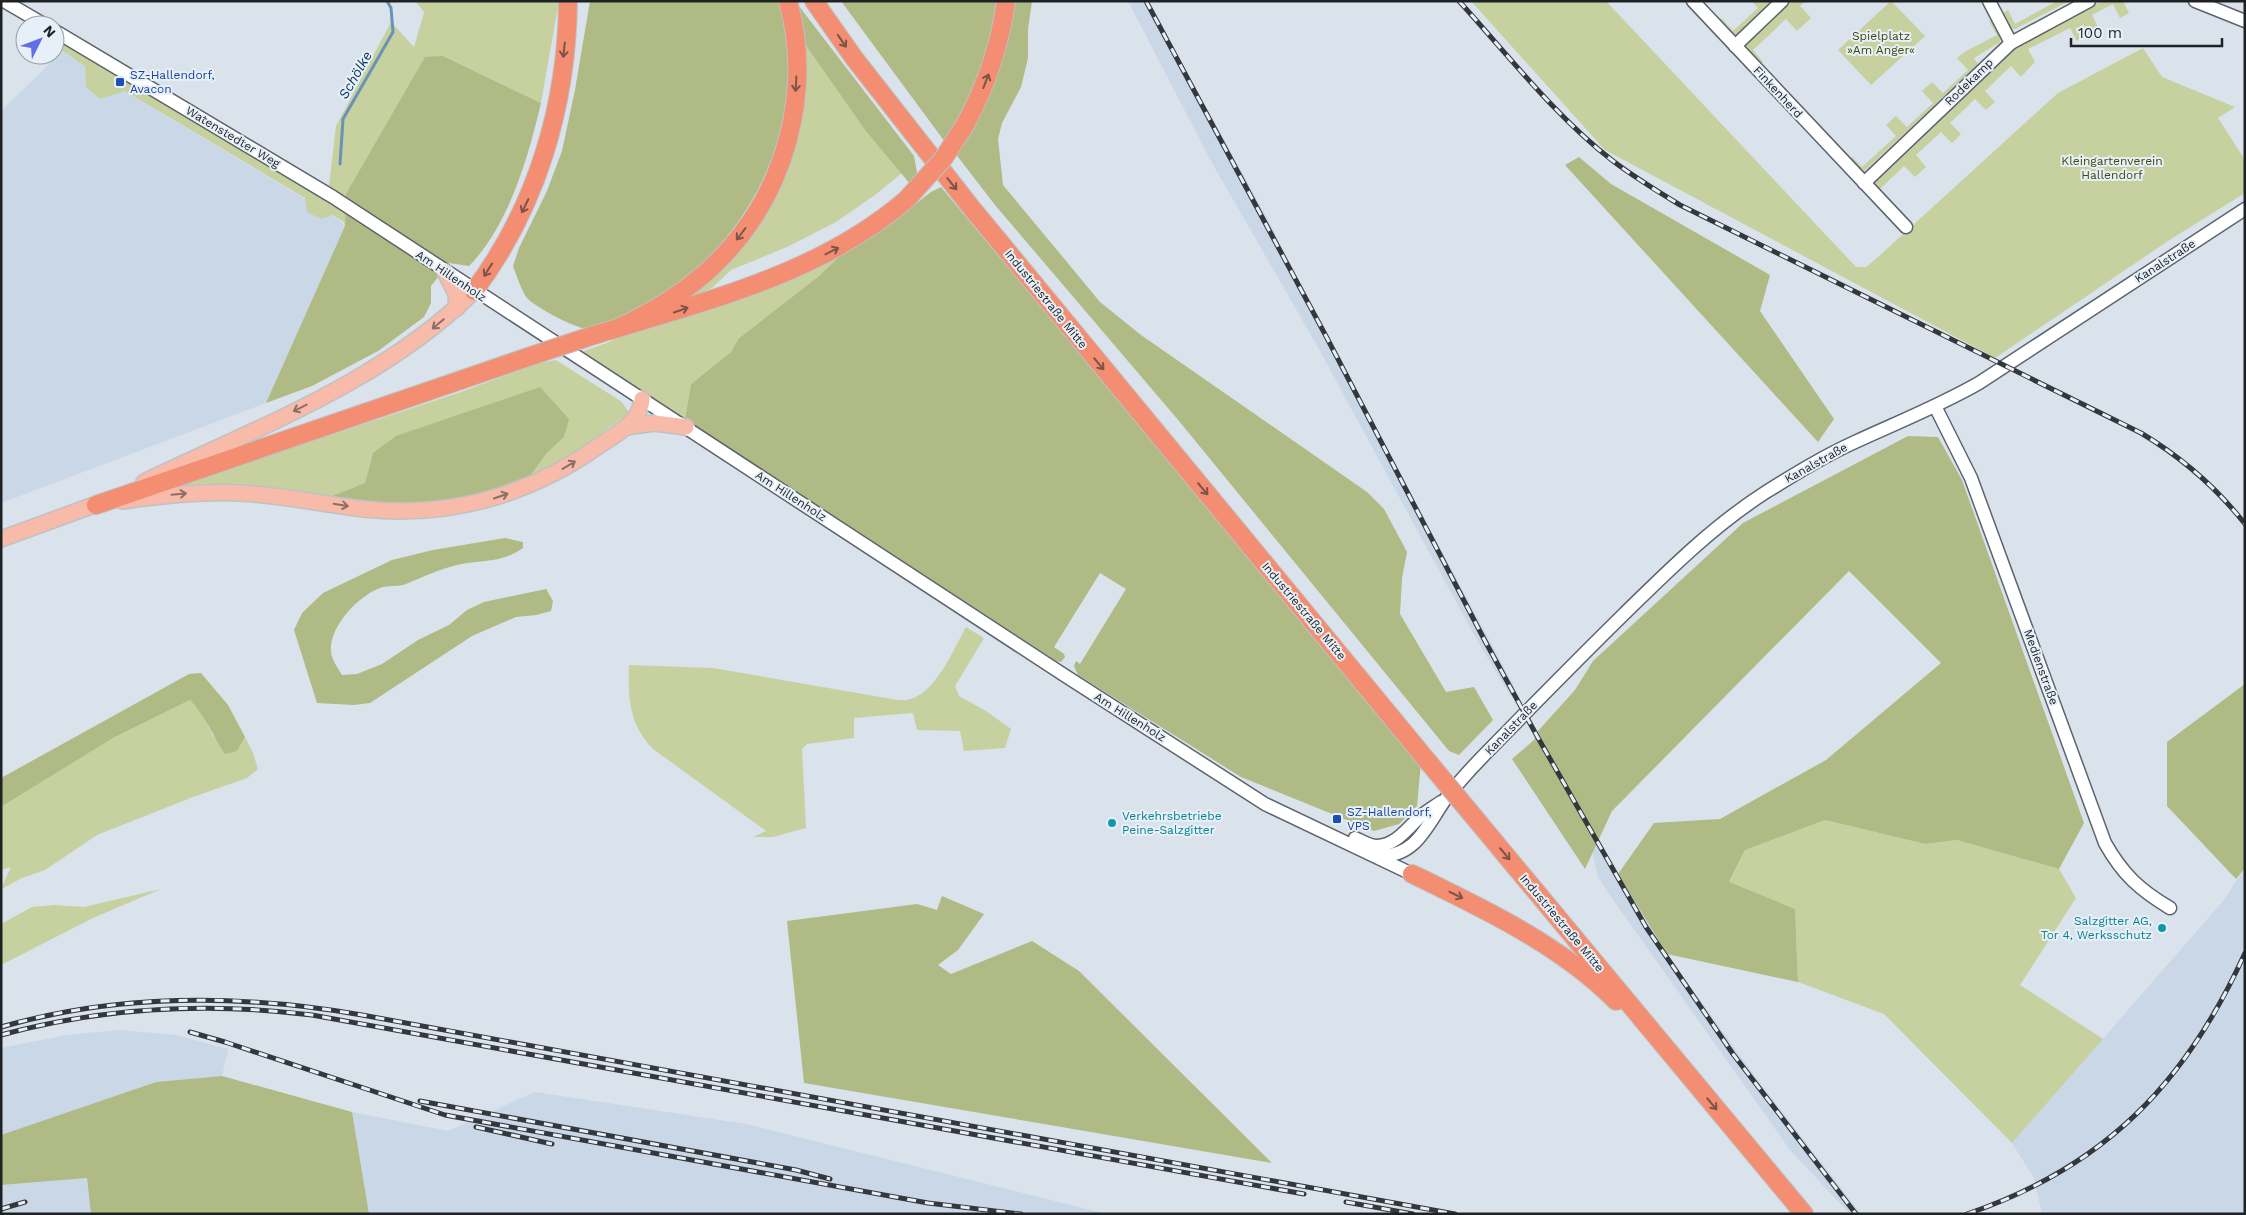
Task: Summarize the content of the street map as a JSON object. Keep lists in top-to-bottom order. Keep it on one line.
{"streets":{"highway":["Industriestraße Mitte"],"street":["Rodekamp","Finkenherd","Watenstedter Weg","Kanalstraße","Am Hillenholz","Medienstraße"]},"crossings":[["Rodekamp","Finkenherd"],["Watenstedter Weg","Am Hillenholz"],["Kanalstraße","Am Hillenholz"],["Kanalstraße","Medienstraße"]],"one_way":["Industriestraße Mitte"],"water":["Schölke"],"parks":["Spielplatz »Am Anger«","Kleingartenverein Hallendorf"],"places":{"transit":["SZ-Hallendorf, Avacon","SZ-Hallendorf, VPS"],"other":["Verkehrsbetriebe Peine-Salzgitter","Salzgitter AG, Tor 4, Werksschutz"]},"scale_bar":"100 m","north":"top right"}
